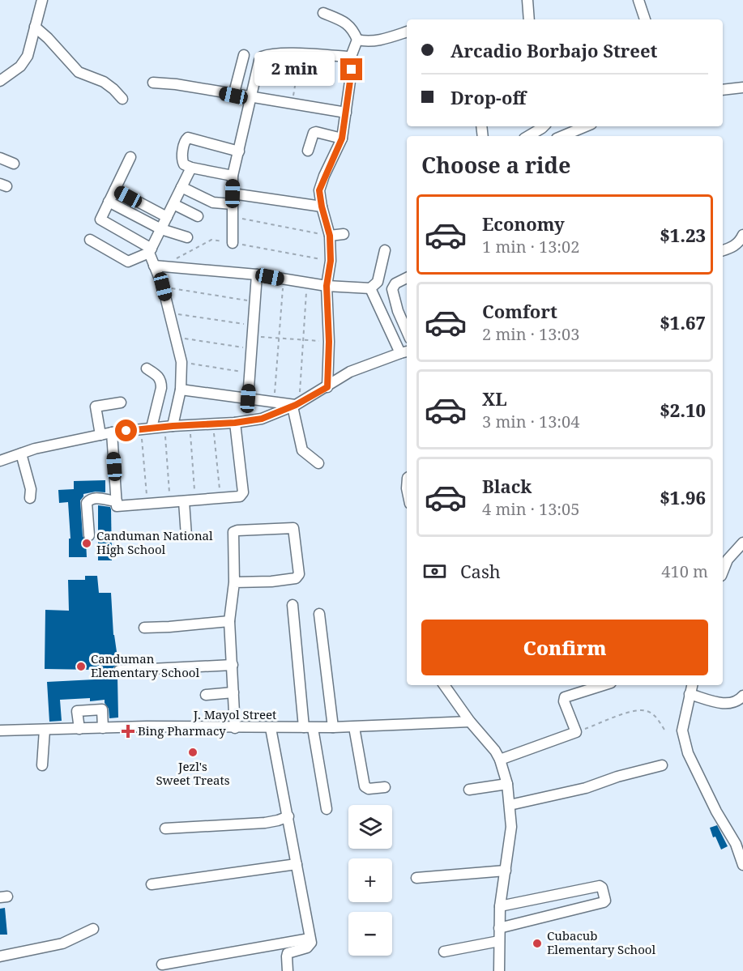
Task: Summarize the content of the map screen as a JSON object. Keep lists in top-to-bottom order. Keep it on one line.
{"streets":{"street":["J. Mayol Street"]},"places":{"other":["Canduman National High School","Canduman Elementary School","Jezl's Sweet Treats","Cubacub Elementary School"],"health":["Bing Pharmacy"]},"page":{"banner":["Arcadio Borbajo Street","Drop-off"],"bubble":"2 min","heading":"Choose a ride","list":[{"name":"Economy","note":"1 min · 13:02","value":"$1.23"},{"name":"Comfort","note":"2 min · 13:03","value":"$1.67"},{"name":"XL","note":"3 min · 13:04","value":"$2.10"},{"name":"Black","note":"4 min · 13:05","value":"$1.96"}],"pay":["Cash","410 m"],"buttons":"Confirm","map_buttons":["+","−"]}}
